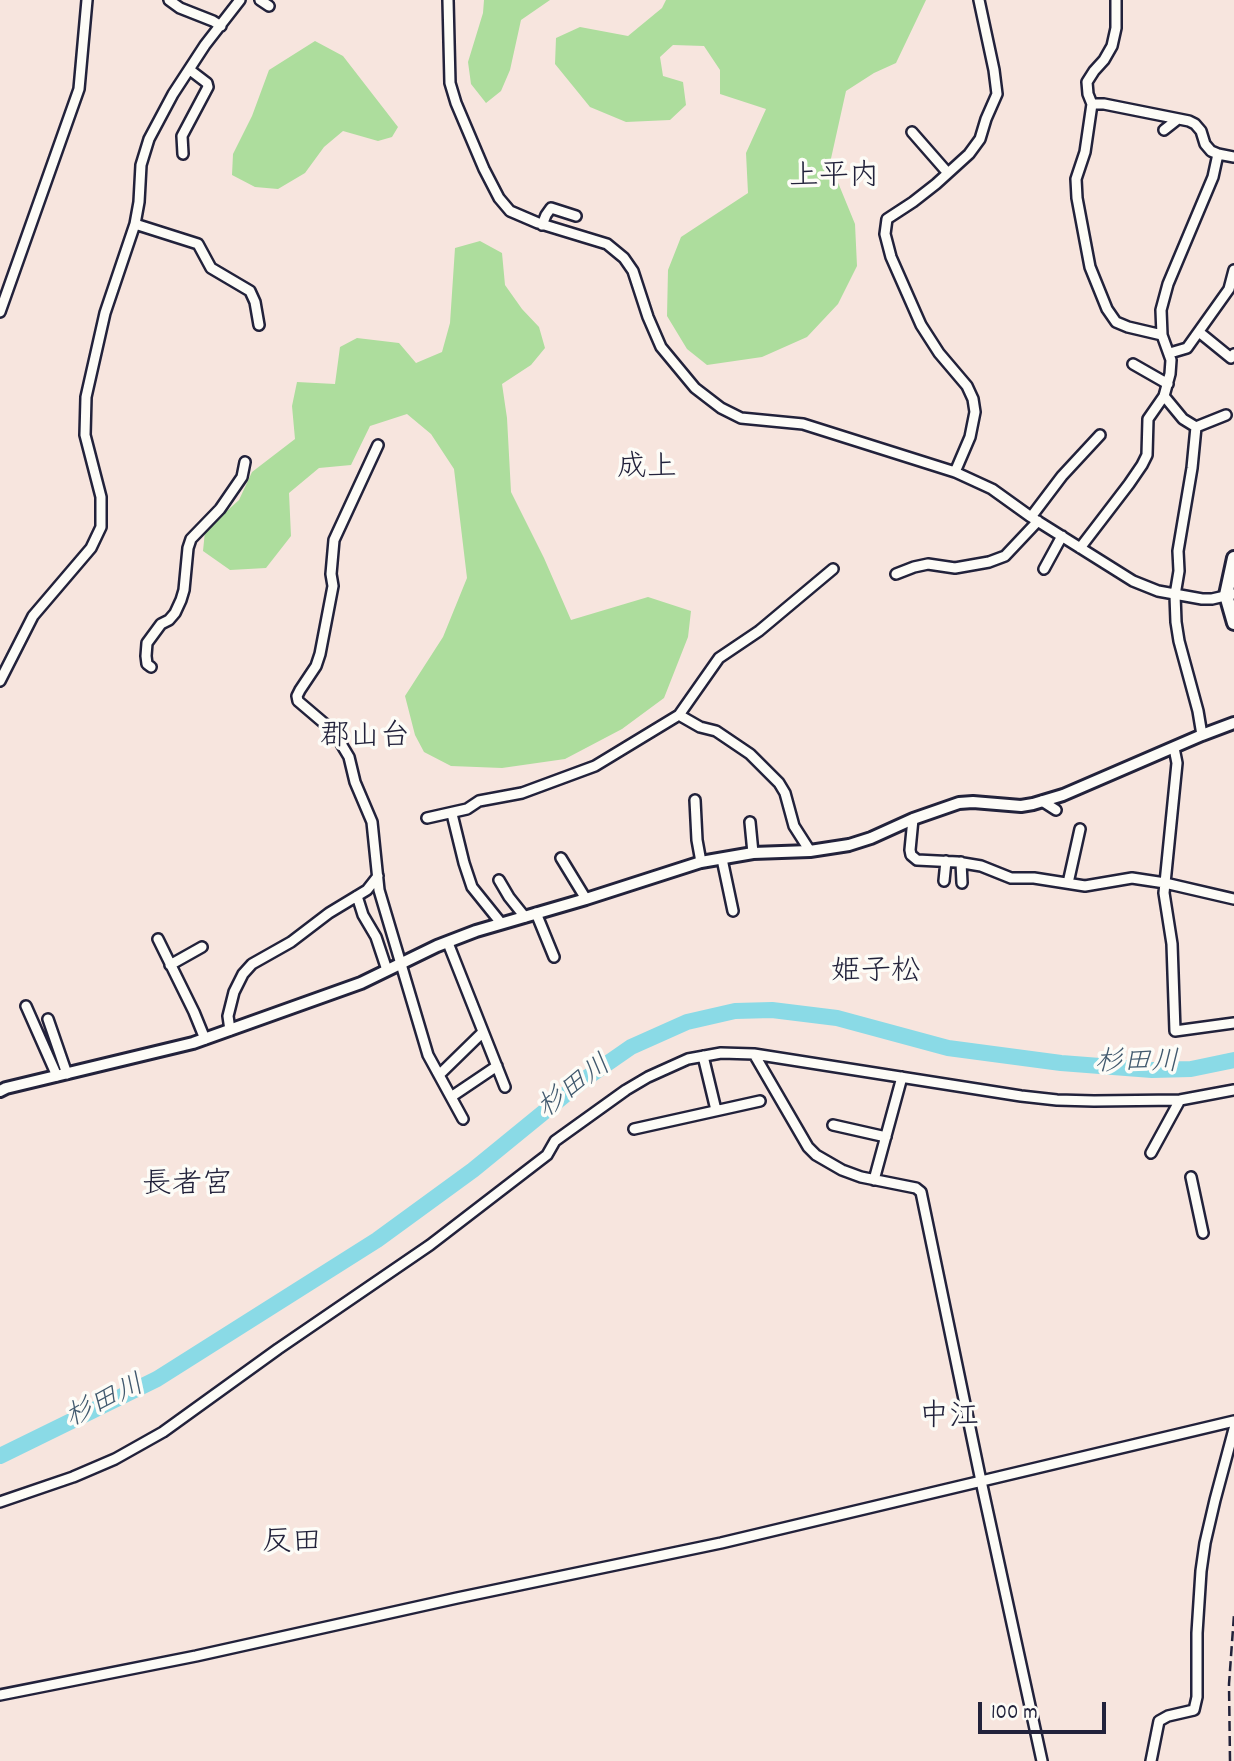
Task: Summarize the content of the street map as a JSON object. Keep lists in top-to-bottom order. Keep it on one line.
{"districts":["上平内","成上","郡山台","姫子松","長者宮","中江","反田"],"water":["杉田川"],"scale_bar":"100 m"}
